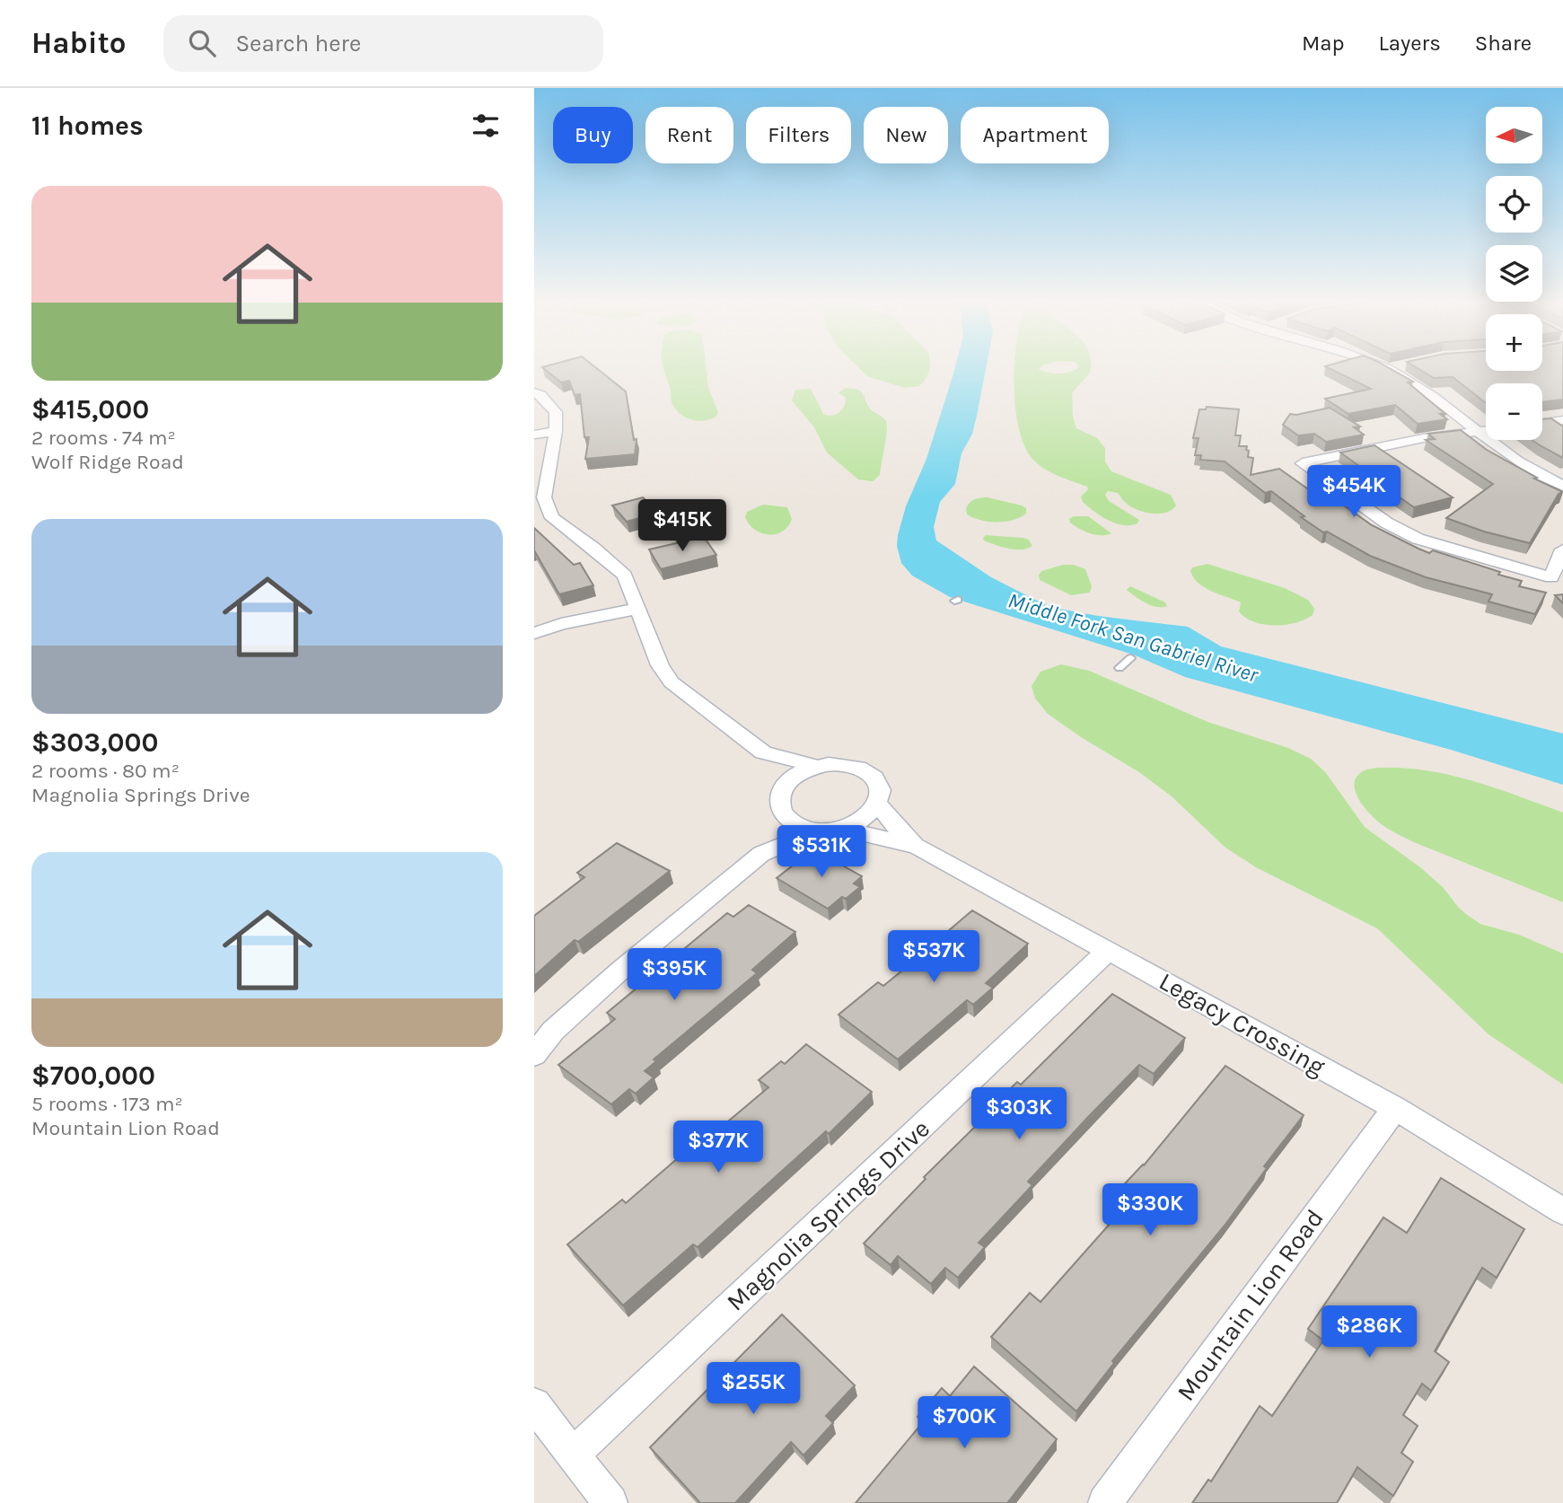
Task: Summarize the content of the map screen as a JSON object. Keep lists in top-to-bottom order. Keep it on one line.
{"streets":{"street":["Legacy Crossing","Magnolia Springs Drive","Mountain Lion Road"]},"crossings":[["Legacy Crossing","Magnolia Springs Drive"],["Legacy Crossing","Mountain Lion Road"]],"water":["Middle Fork San Gabriel River"],"north":"left","page":{"header":"Habito","search":"Search here","nav":["Map","Layers","Share"],"heading":"11 homes","map_buttons":["+","−"],"chip":["Buy","Rent","Filters","New","Apartment"],"list":[{"name":"$415,000","note":"2 rooms · 74 m² · Wolf Ridge Road"},{"name":"$303,000","note":"2 rooms · 80 m² · Magnolia Springs Drive"},{"name":"$700,000","note":"5 rooms · 173 m² · Mountain Lion Road"}],"price":["$454K","$415K","$531K","$537K","$395K","$303K","$377K","$330K","$286K","$255K","$700K"]}}
